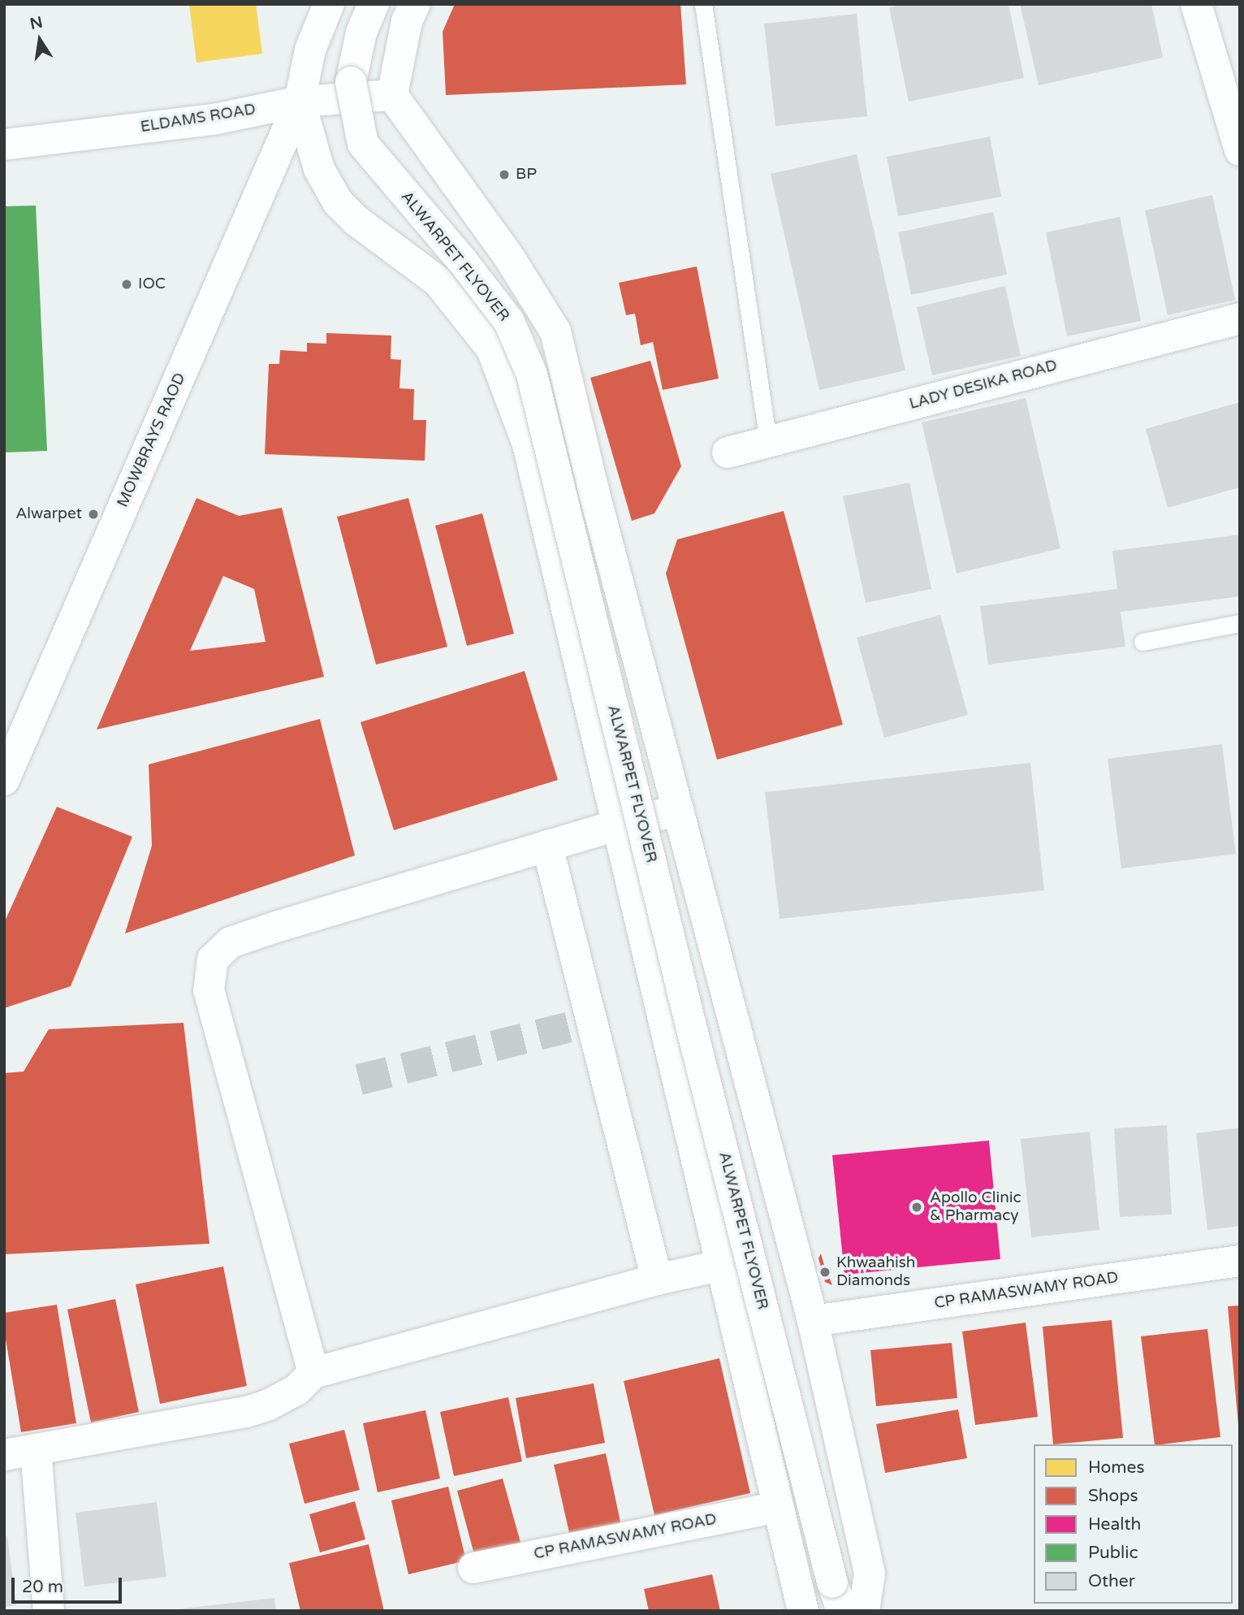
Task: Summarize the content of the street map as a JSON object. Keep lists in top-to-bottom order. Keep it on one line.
{"streets":{"main road":["ELDAMS ROAD","ALWARPET FLYOVER","LADY DESIKA ROAD","MOWBRAYS RAOD","CP RAMASWAMY ROAD"]},"crossings":[["ELDAMS ROAD","MOWBRAYS RAOD"]],"places":["BP","IOC","Alwarpet","Apollo Clinic & Pharmacy","Khwaahish Diamonds"],"legend":["Homes","Shops","Health","Public","Other"],"scale_bar":"20 m","north":"top"}
